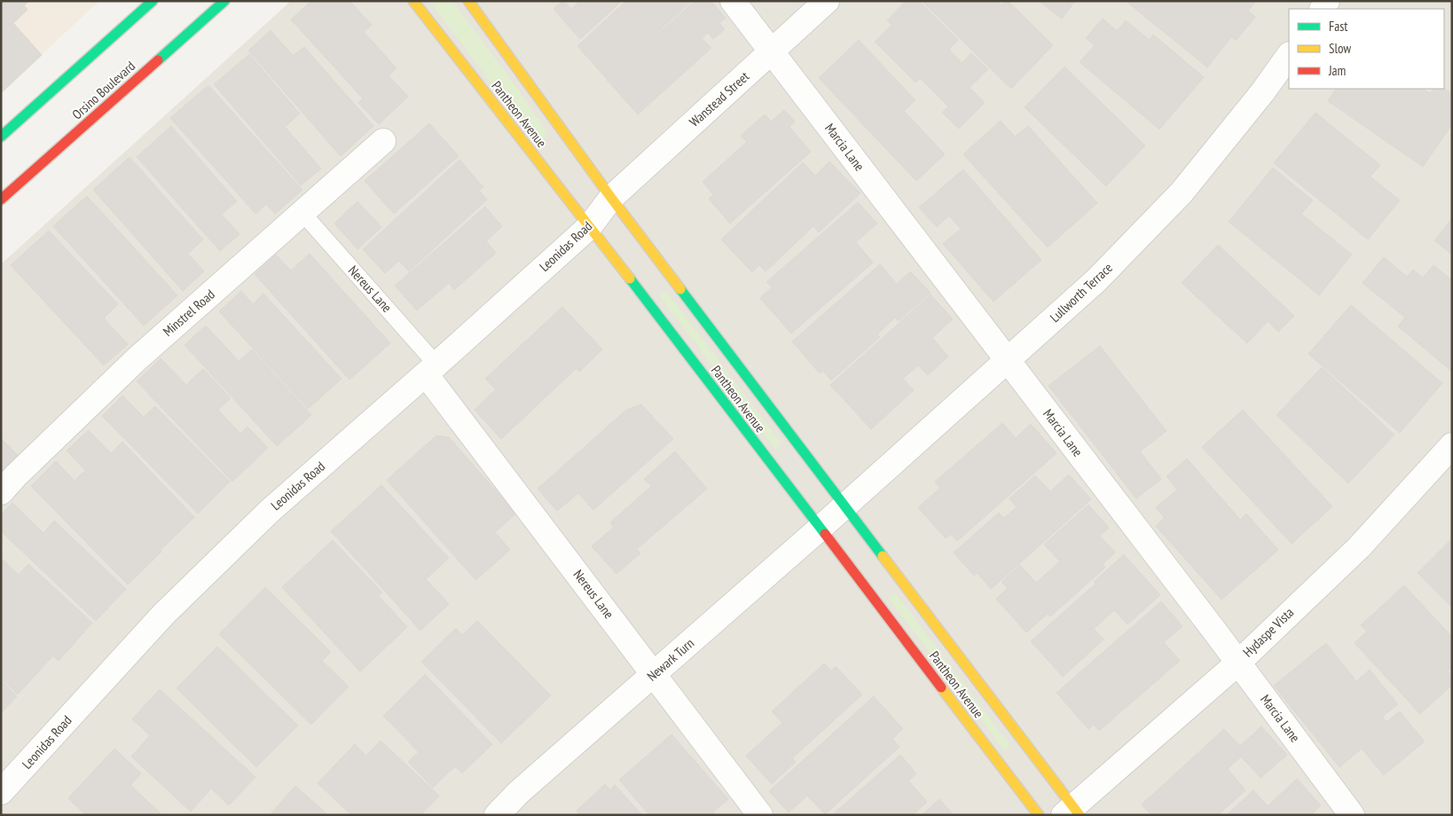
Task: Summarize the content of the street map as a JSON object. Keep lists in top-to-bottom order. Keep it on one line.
{"streets":{"main road":["Orsino Boulevard","Pantheon Avenue"],"street":["Wanstead Street","Marcia Lane","Leonidas Road","Nereus Lane","Lullworth Terrace","Minstrel Road","Hydaspe Vista","Newark Turn"]},"crossings":[["Wanstead Street","Pantheon Avenue"],["Wanstead Street","Marcia Lane"],["Wanstead Street","Leonidas Road"],["Pantheon Avenue","Leonidas Road"],["Pantheon Avenue","Lullworth Terrace"],["Pantheon Avenue","Hydaspe Vista"],["Pantheon Avenue","Newark Turn"],["Marcia Lane","Lullworth Terrace"],["Marcia Lane","Hydaspe Vista"],["Leonidas Road","Nereus Lane"],["Nereus Lane","Minstrel Road"],["Nereus Lane","Newark Turn"],["Lullworth Terrace","Newark Turn"]],"legend":["Fast","Slow","Jam"]}
